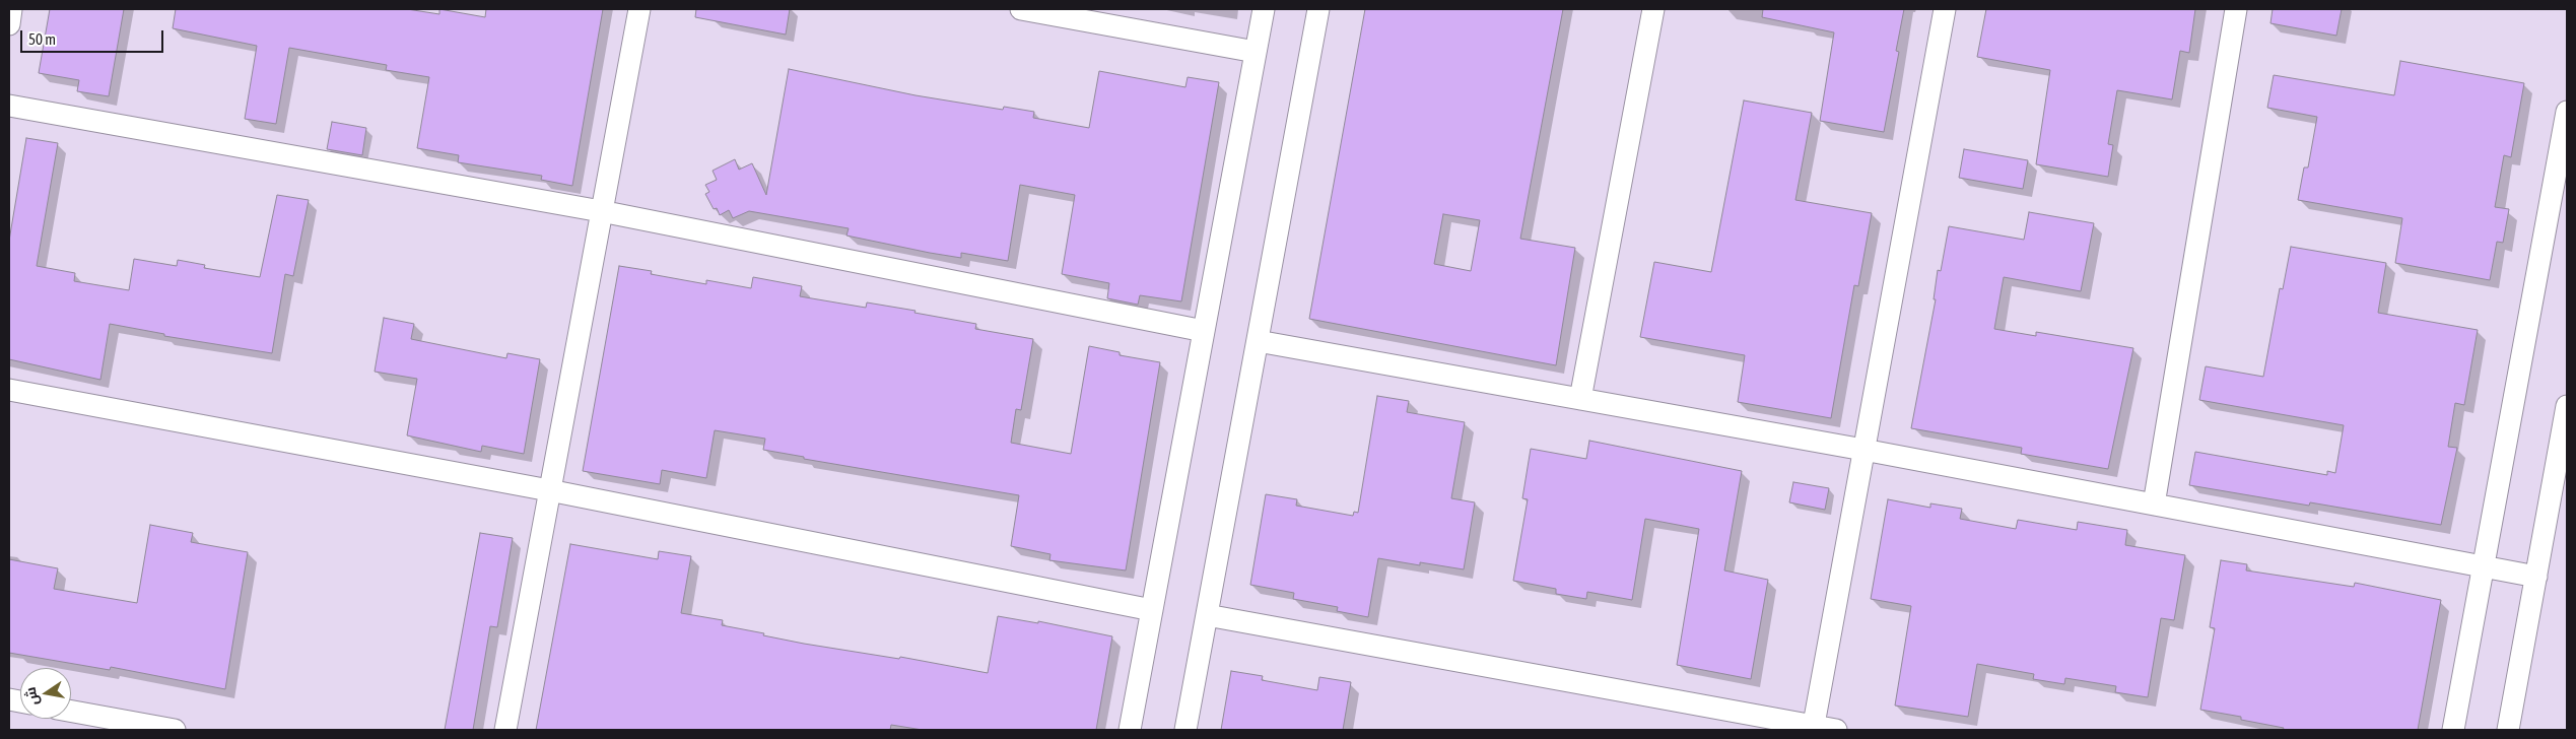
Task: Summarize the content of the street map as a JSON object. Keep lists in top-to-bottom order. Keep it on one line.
{"scale_bar":"50 m","north":"left"}
